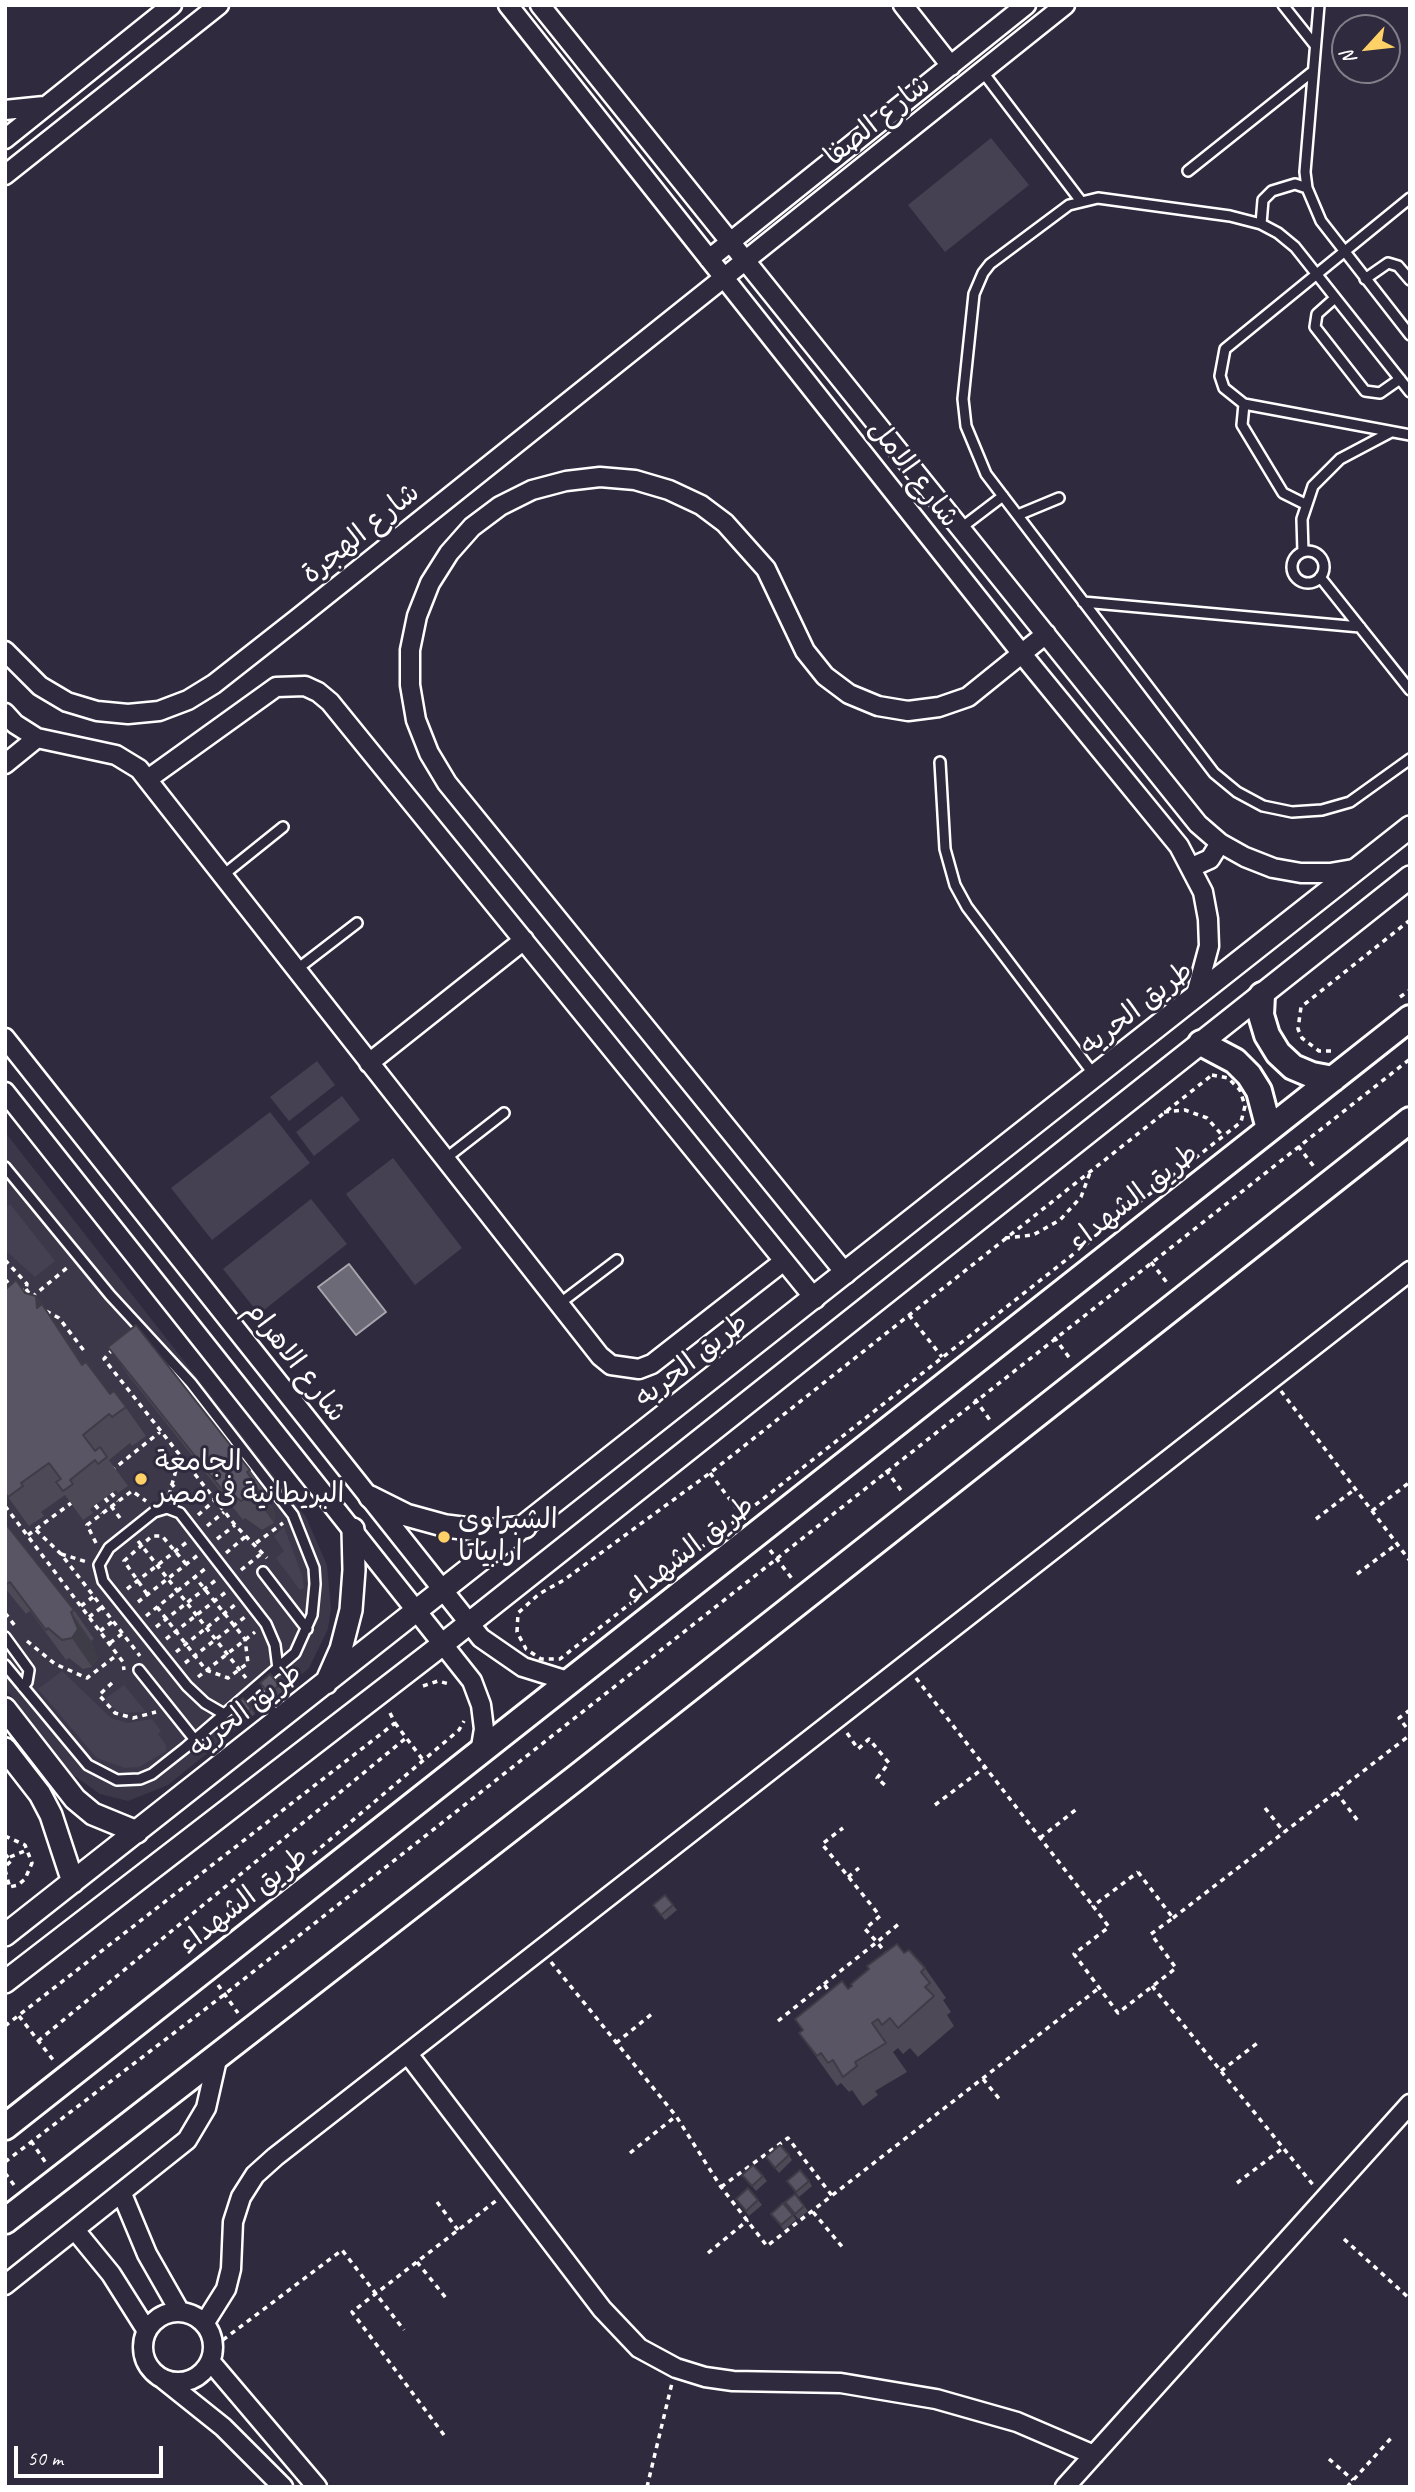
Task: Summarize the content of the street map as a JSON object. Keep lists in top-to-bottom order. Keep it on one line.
{"streets":{"main road":["طريق الشهداء"],"street":["شارع الصفا","شارع الامل","شارع الهجرة","طريق الحريه","شارع الاهرام"]},"crossings":[["شارع الصفا","شارع الامل"],["شارع الصفا","شارع الهجرة"],["شارع الامل","شارع الهجرة"],["شارع الامل","طريق الحريه"],["طريق الحريه","شارع الاهرام"],["طريق الشهداء","شارع الاهرام"]],"places":["الجامعة البريطانية فى مصر","الشبراوى ارابياتا"],"scale_bar":"50 m","north":"bottom left"}
